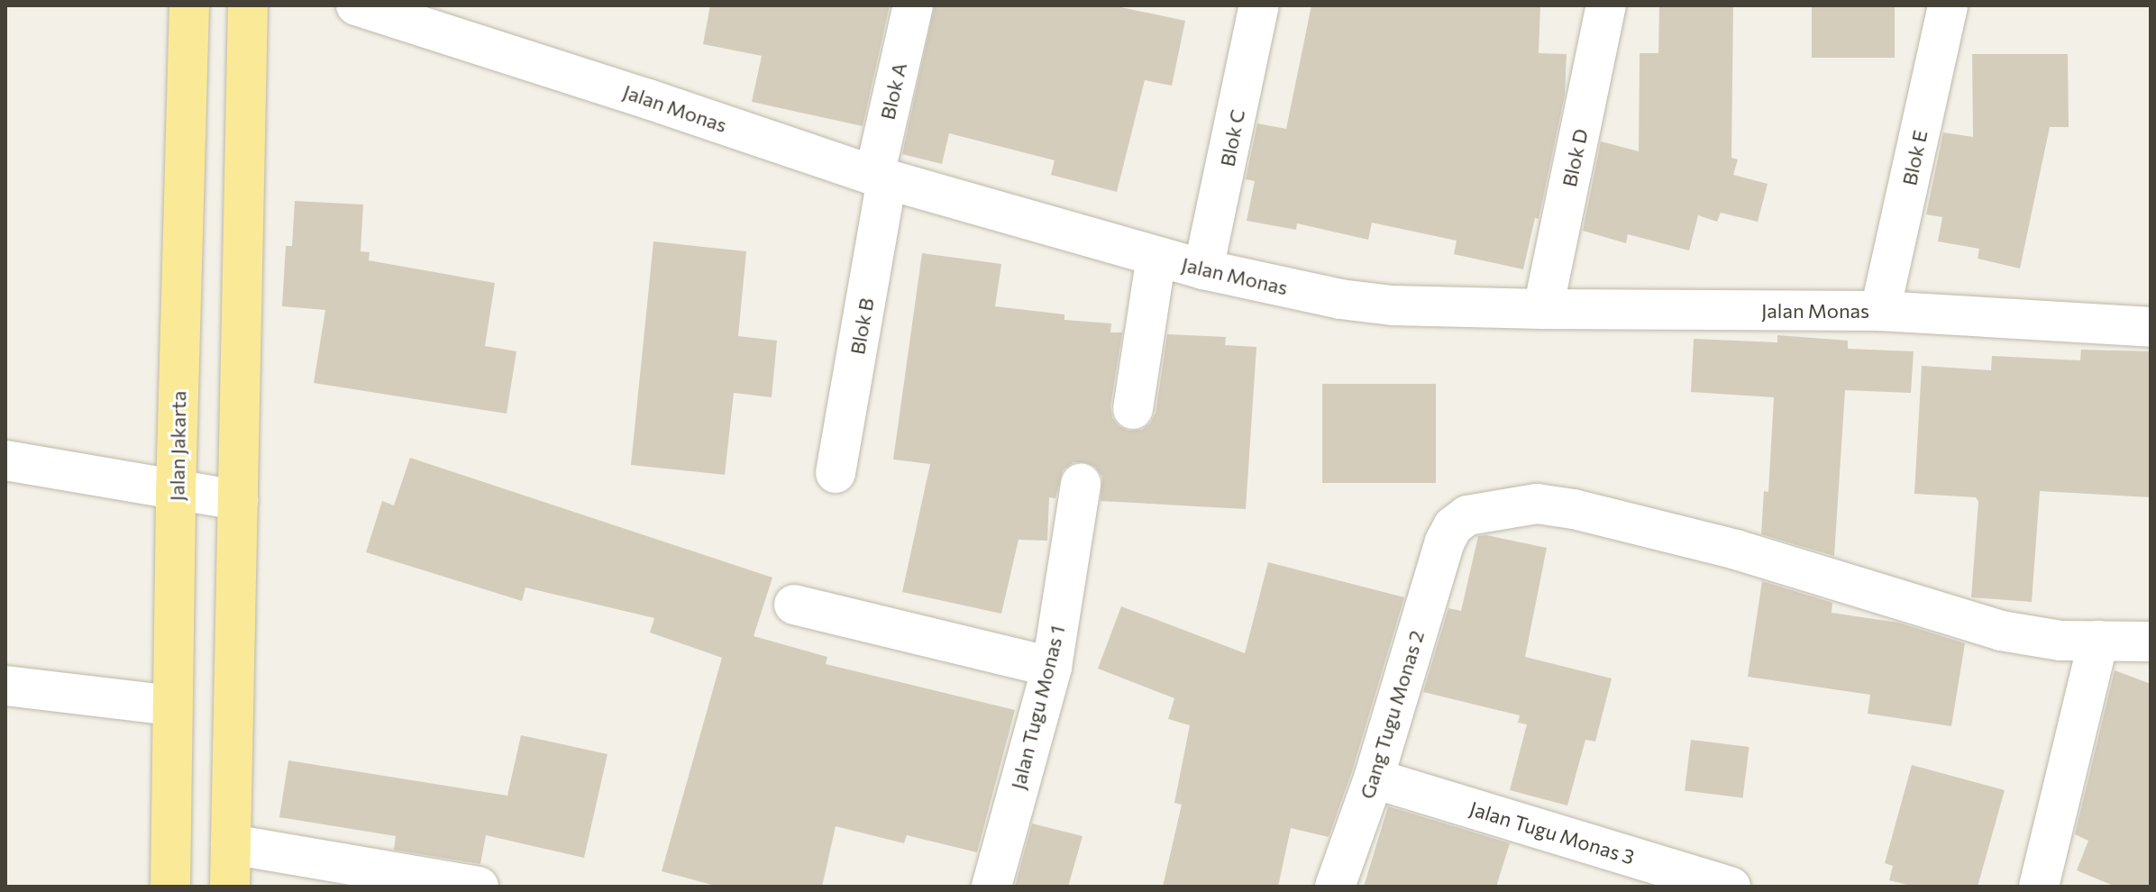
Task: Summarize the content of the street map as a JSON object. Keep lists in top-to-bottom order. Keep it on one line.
{"streets":{"main road":["Jalan Jakarta"],"street":["Blok A","Jalan Monas","Blok C","Blok D","Blok E","Blok B","Jalan Tugu Monas 1","Gang Tugu Monas 2","Jalan Tugu Monas 3"]},"crossings":[["Blok A","Jalan Monas"],["Blok A","Blok B"],["Jalan Monas","Blok C"],["Jalan Monas","Blok D"],["Jalan Monas","Blok E"],["Jalan Monas","Blok B"],["Gang Tugu Monas 2","Jalan Tugu Monas 3"]]}
